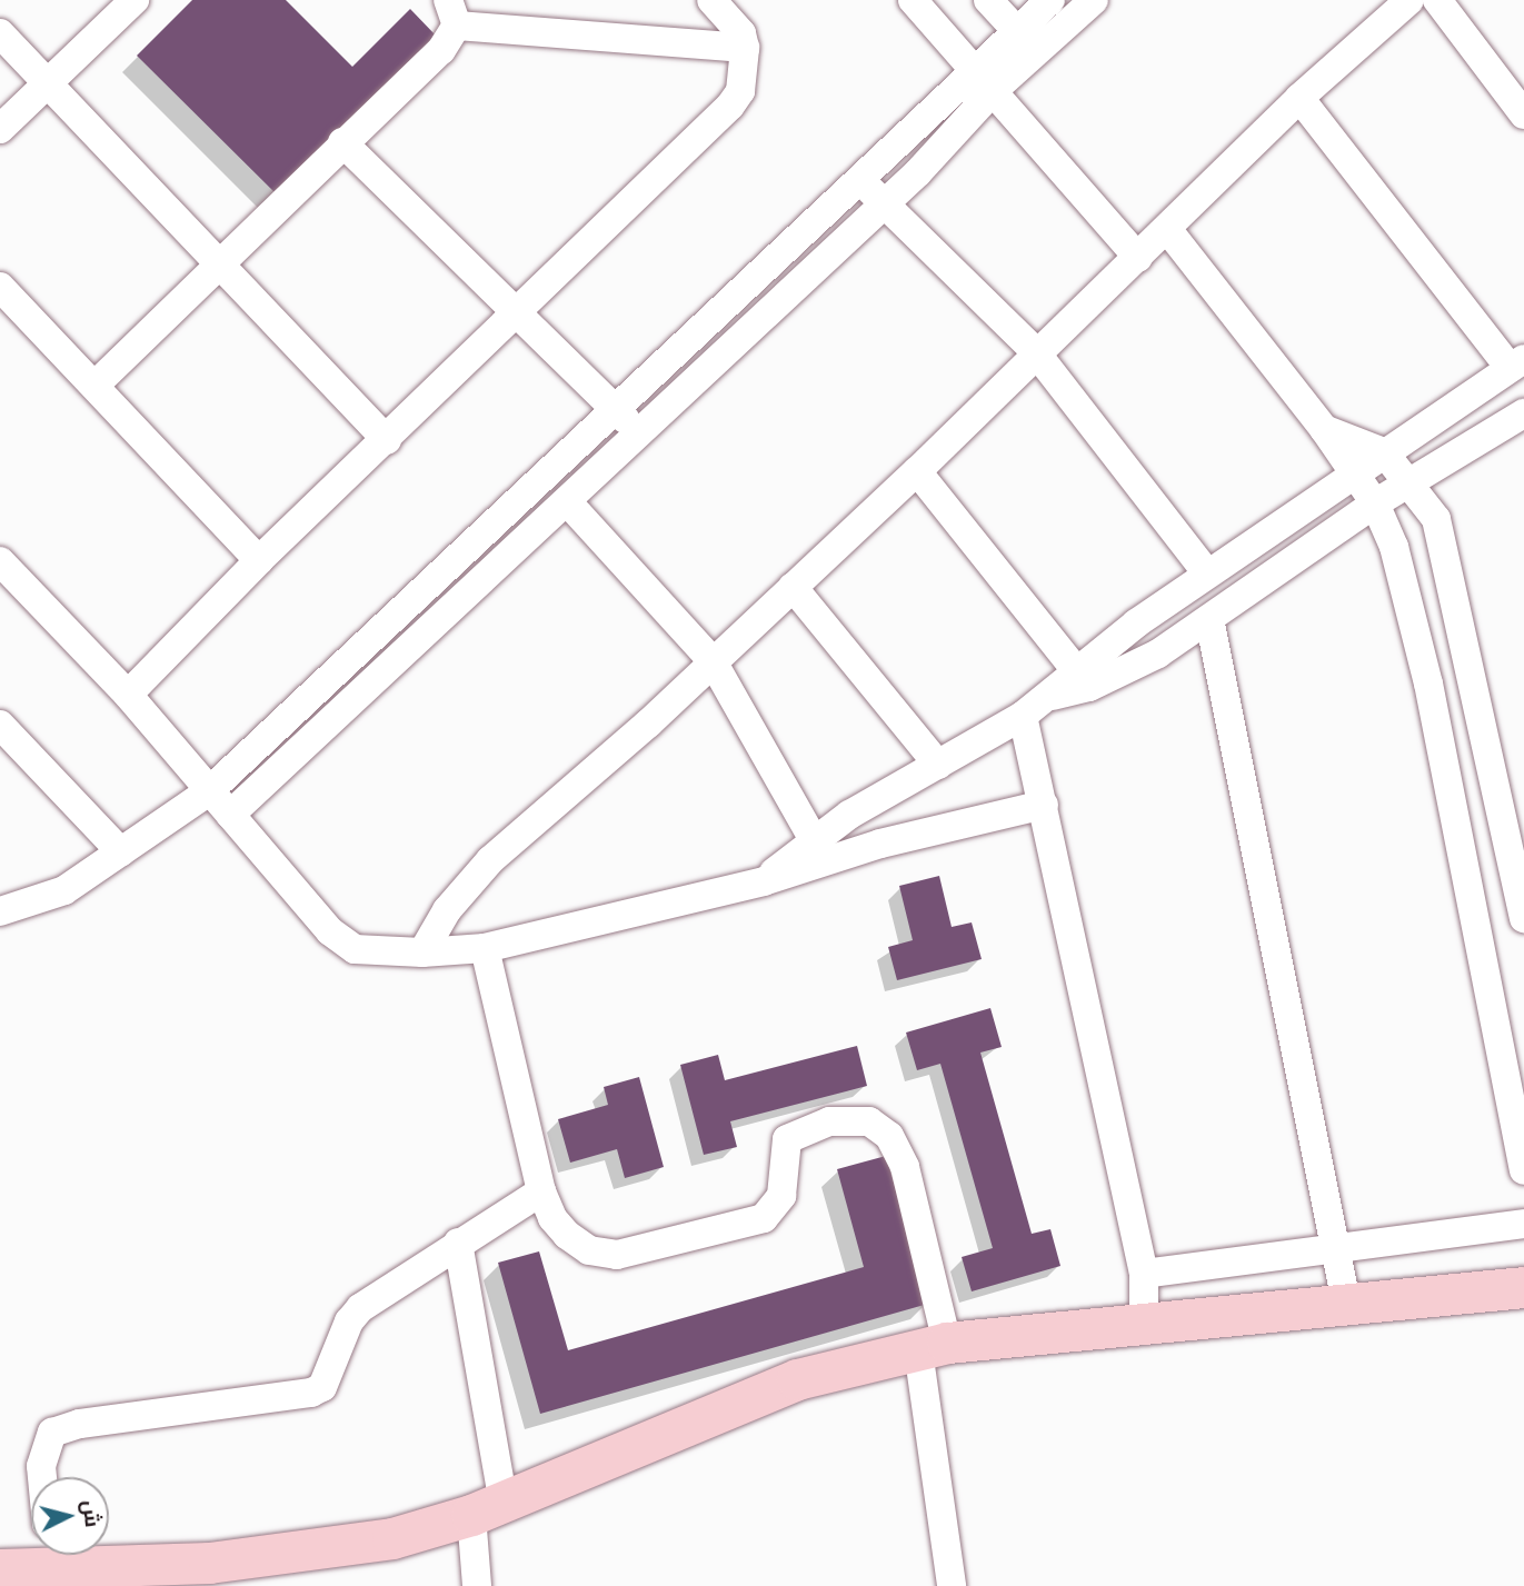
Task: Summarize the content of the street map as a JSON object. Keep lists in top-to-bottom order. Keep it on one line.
{"north":"right"}
